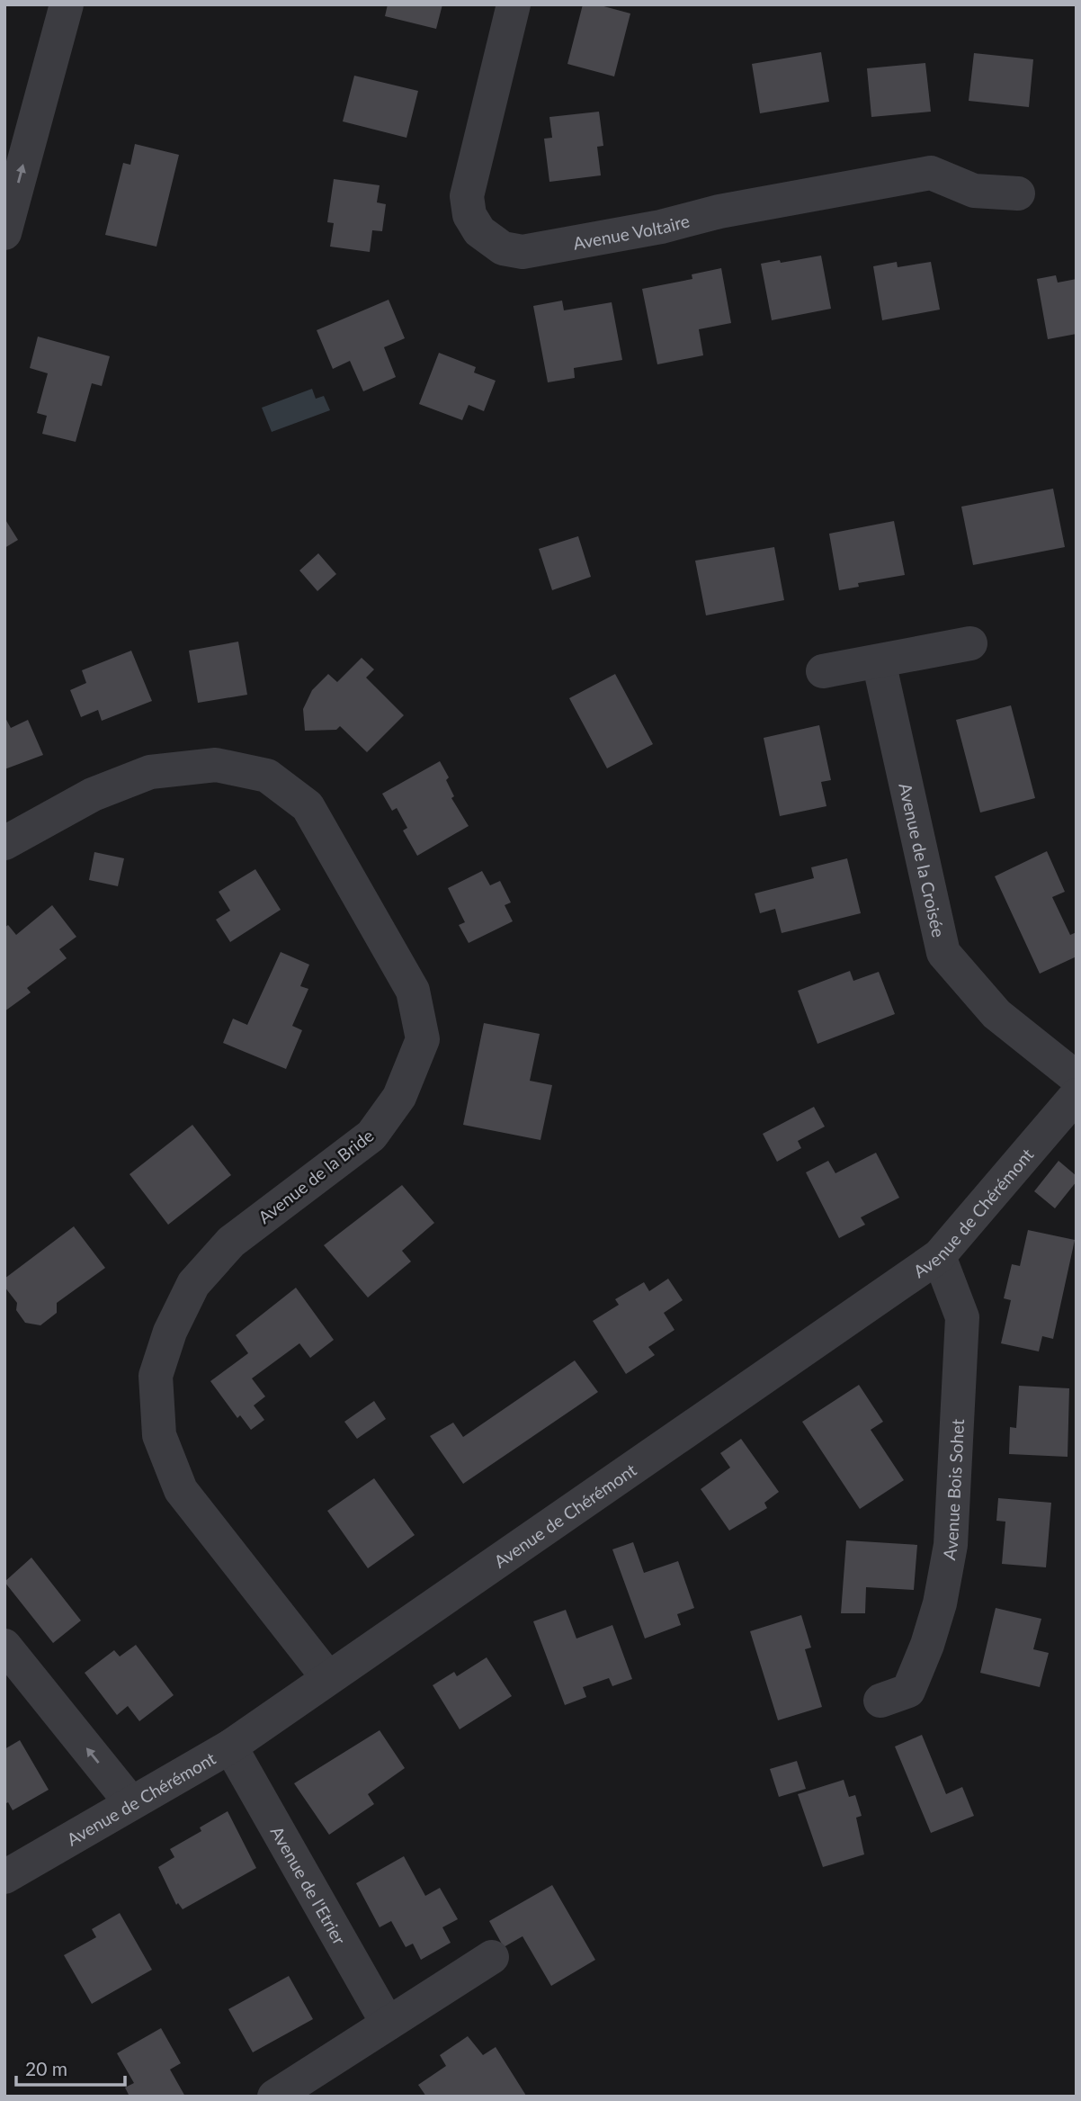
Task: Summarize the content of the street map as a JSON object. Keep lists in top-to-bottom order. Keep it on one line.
{"streets":{"street":["Avenue Voltaire","Avenue de la Croisée","Avenue de la Bride","Avenue de Chérémont","Avenue Bois Sohet","Avenue de l'Etrier"]},"crossings":[["Avenue de la Bride","Avenue de Chérémont"],["Avenue de Chérémont","Avenue Bois Sohet"],["Avenue de Chérémont","Avenue de l'Etrier"]],"scale_bar":"20 m"}
